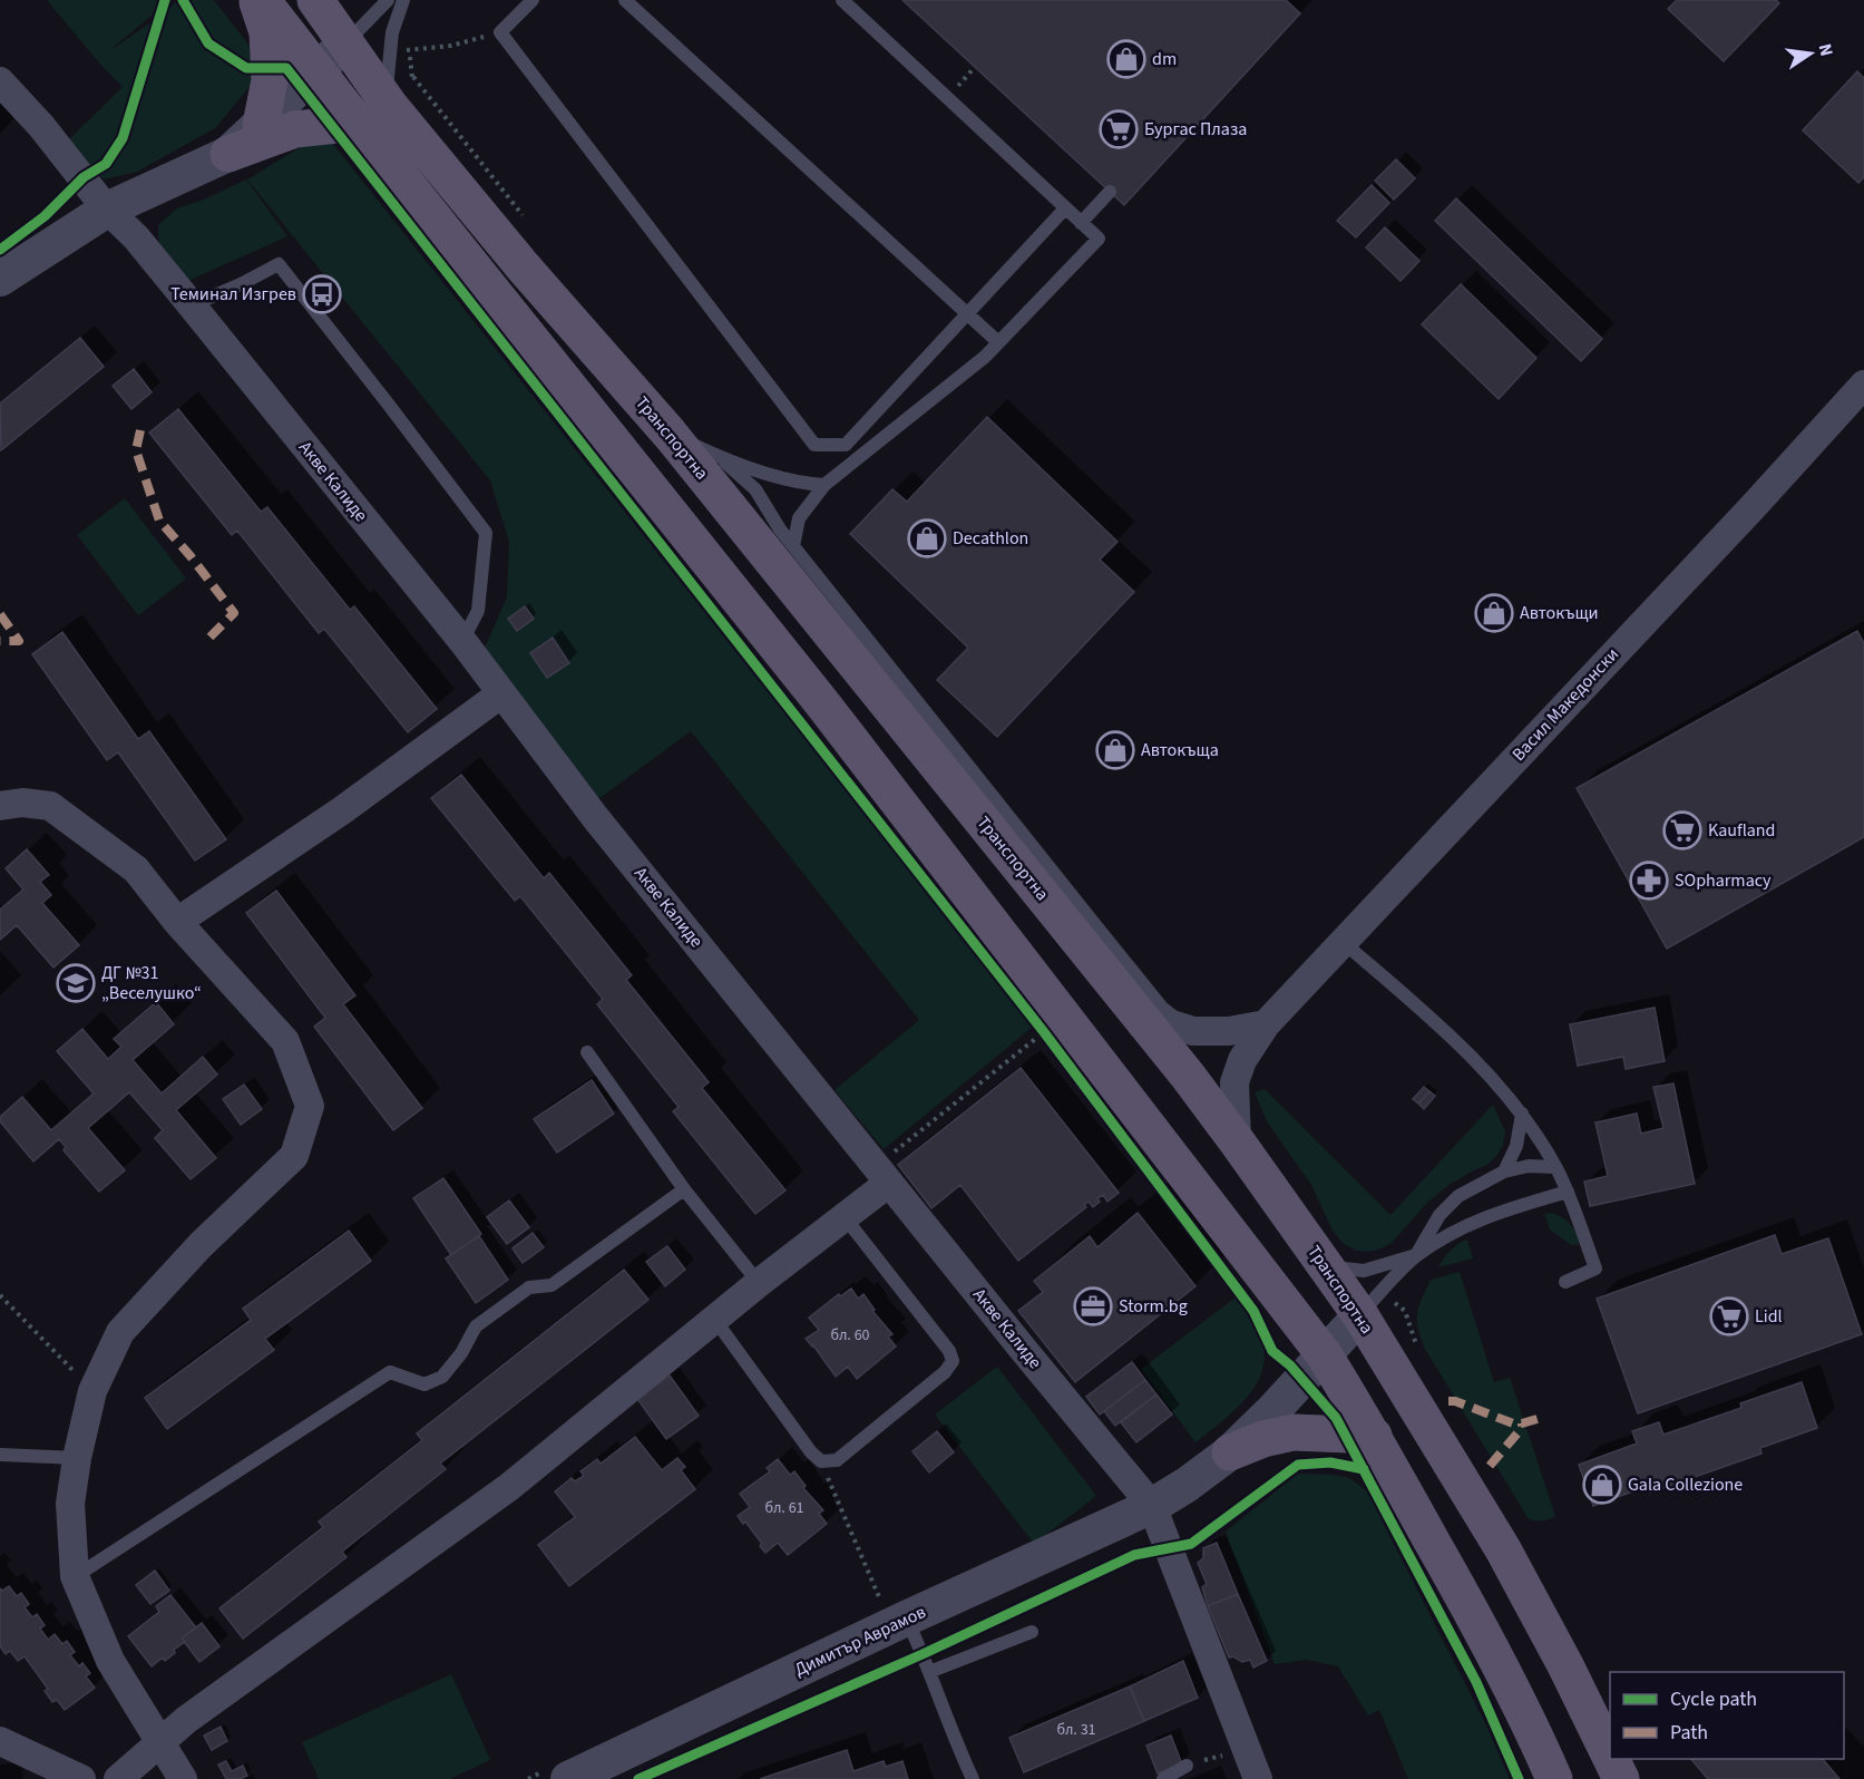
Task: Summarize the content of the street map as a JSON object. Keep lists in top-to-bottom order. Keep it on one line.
{"streets":{"main road":["Транспортна"],"street":["Акве Калиде","Васил Македонски","Димитър Аврамов"]},"crossings":[["Транспортна","Васил Македонски"],["Транспортна","Димитър Аврамов"],["Акве Калиде","Димитър Аврамов"]],"places":{"shop":["dm","Decathlon","Автокъщи","Автокъща","Gala Collezione"],"supermarket":["Бургас Плаза","Kaufland","Lidl"],"bus stop":["Теминал Изгрев"],"pharmacy":["SOpharmacy"],"school or university":["ДГ №31 „Веселушко“"],"office":["Storm.bg"]},"house_numbers":["бл. 60","бл. 61","бл. 31"],"legend":["Cycle path","Path"],"north":"right"}
